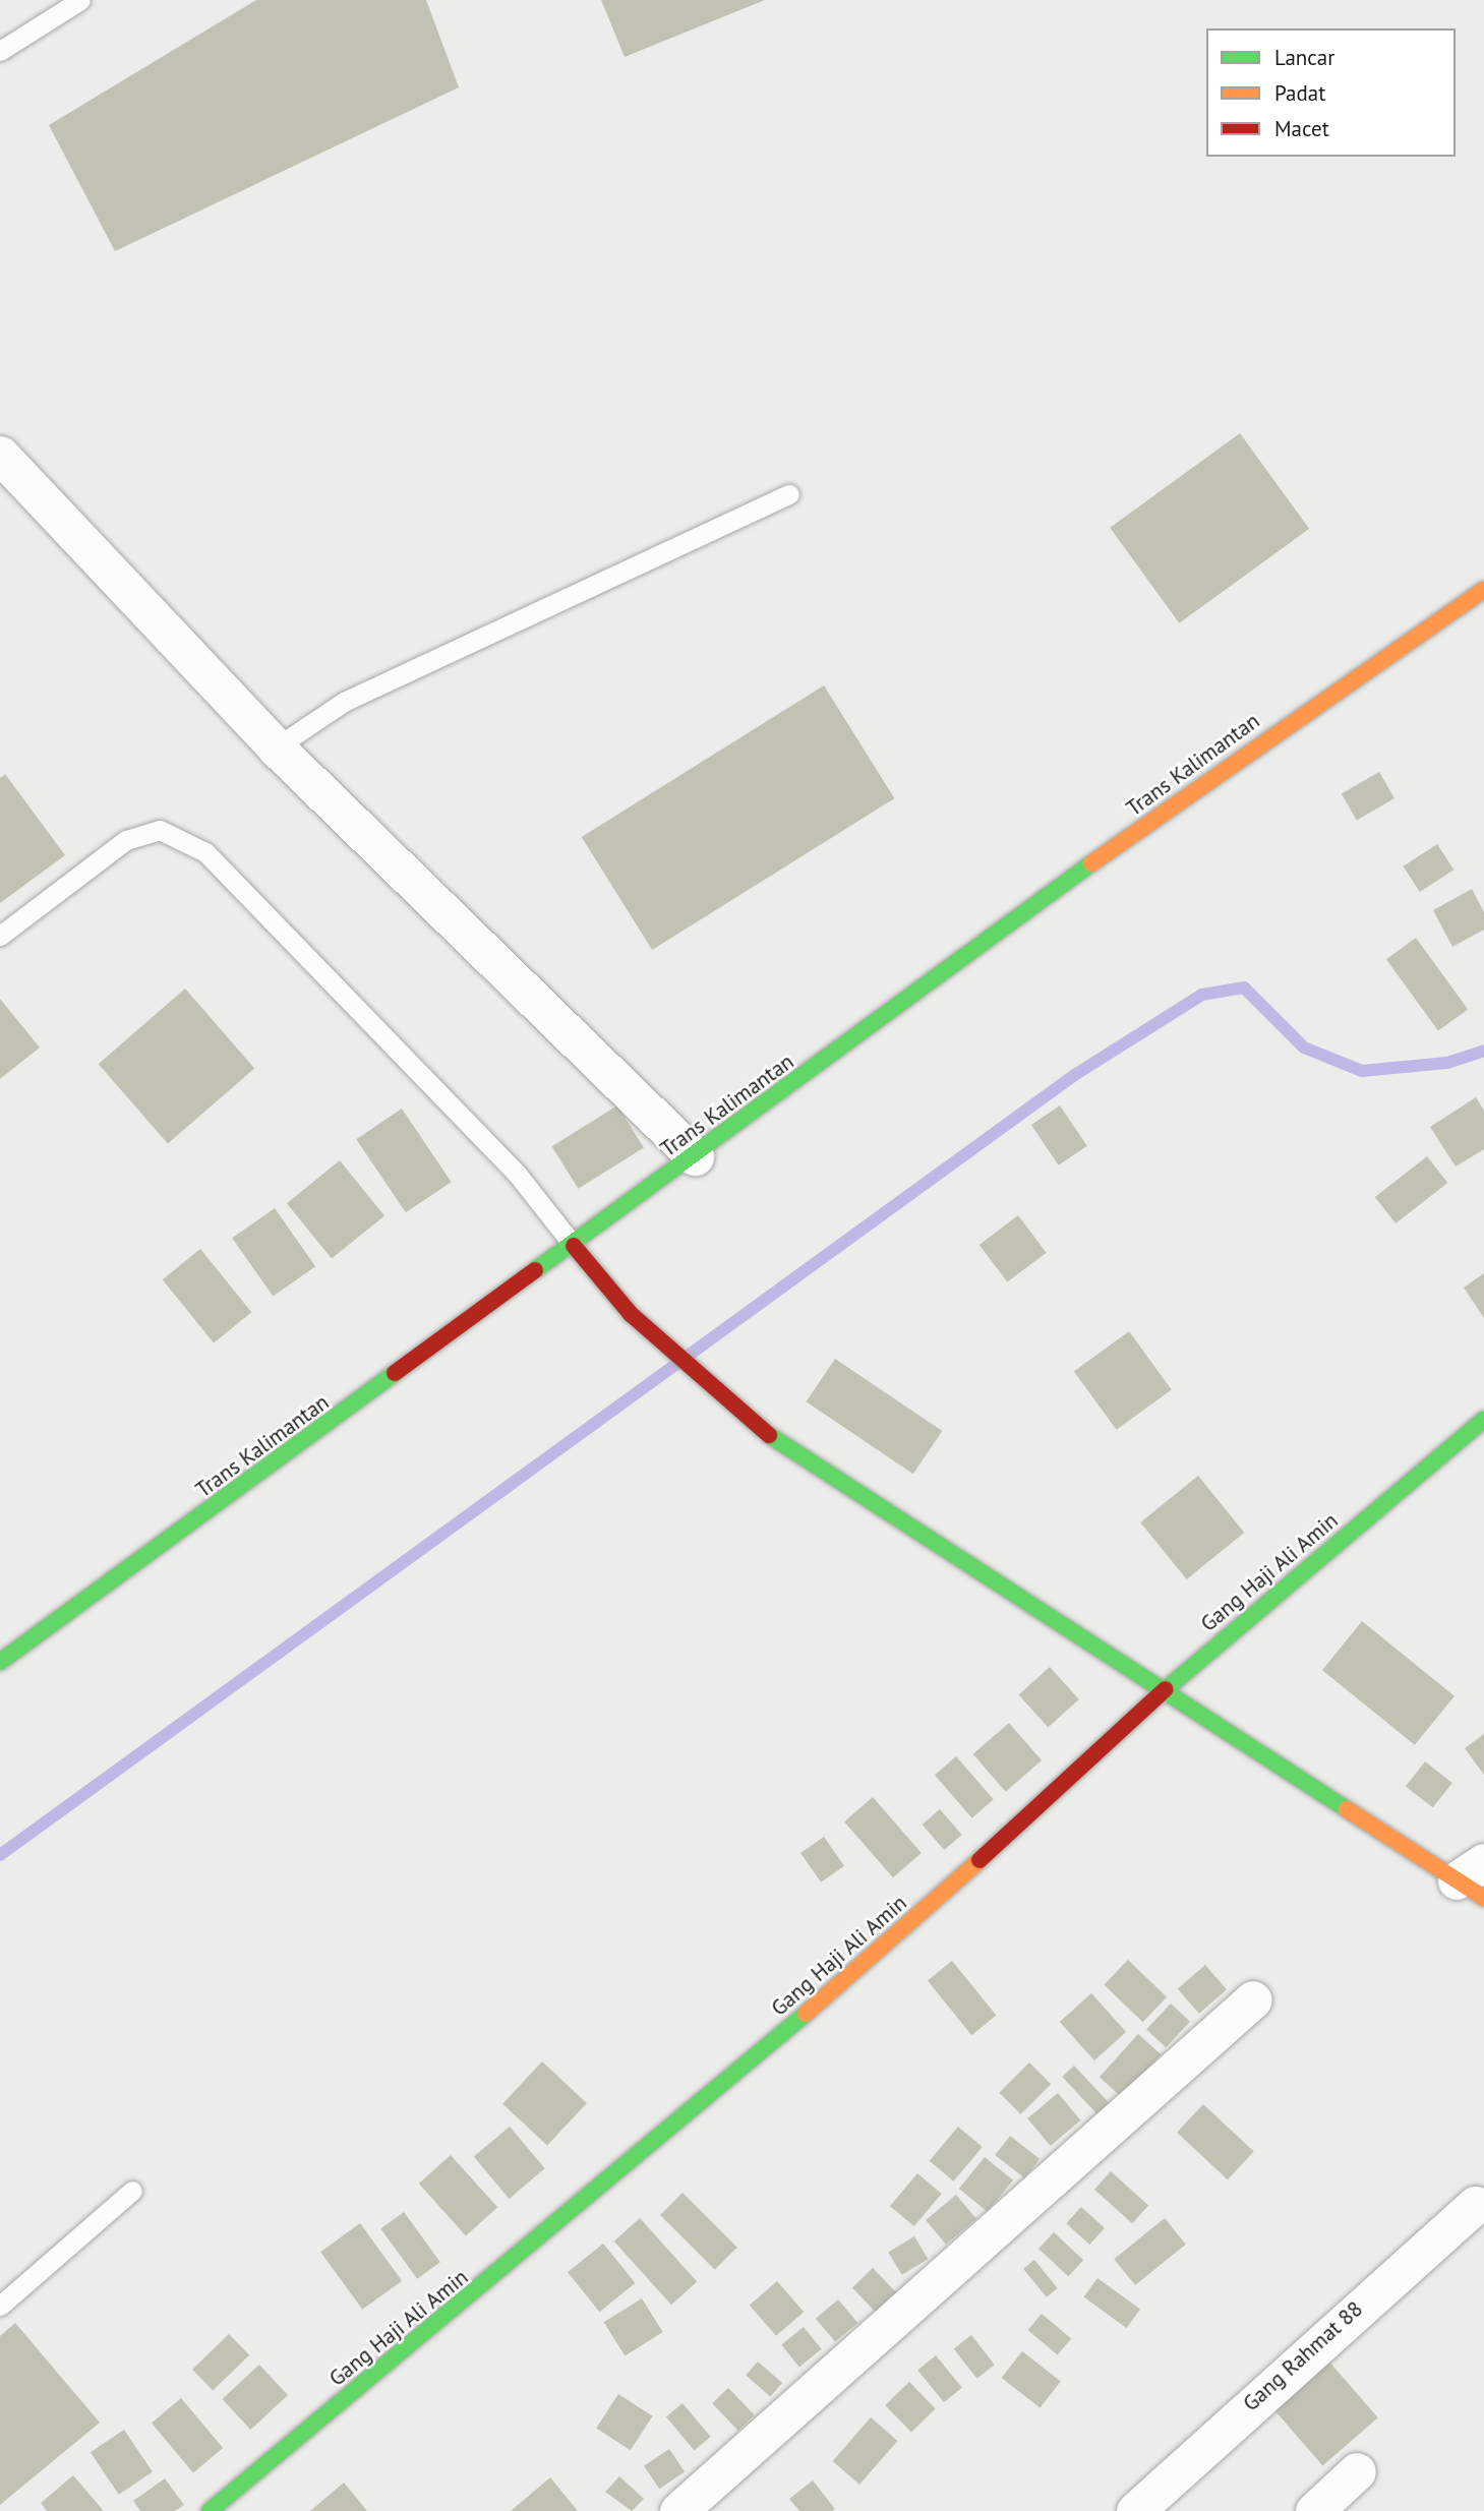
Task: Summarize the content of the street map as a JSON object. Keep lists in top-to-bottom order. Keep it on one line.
{"streets":{"main road":["Trans Kalimantan","Gang Haji Ali Amin"],"street":["Gang Rahmat 88"]},"legend":["Lancar","Padat","Macet"]}
